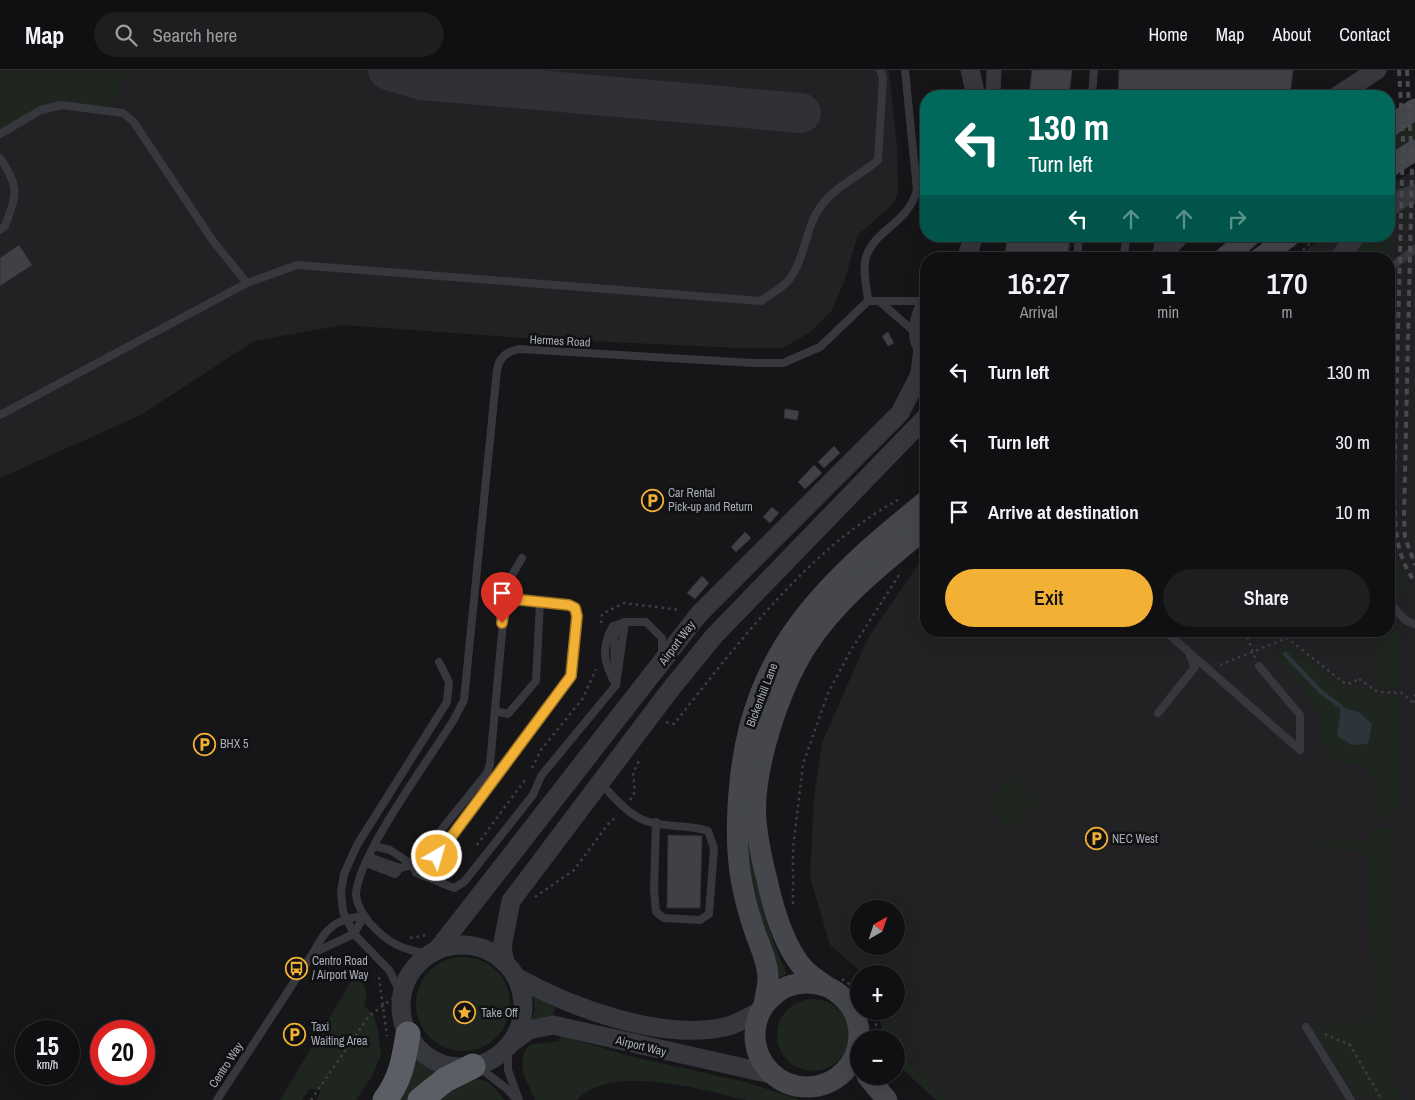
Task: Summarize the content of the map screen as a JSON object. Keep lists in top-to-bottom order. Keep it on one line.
{"streets":{"main road":["Bickenhill Lane"],"street":["Airport Way"],"lane":["Hermes Road","Centro Way"]},"crossings":[["Airport Way","Bickenhill Lane"]],"places":{"parking":["Car Rental Pick-up and Return","BHX 5","NEC West","Taxi Waiting Area"],"bus stop":["Centro Road / Airport Way"],"place":["Take Off"]},"north":"top right","page":{"header":"Map","search":"Search here","nav":["Home","Map","About","Contact"],"turn":["130 m","Turn left"],"eta":["16:27","Arrival","1","min","170","m"],"list":[{"name":"Turn left","value":"130 m"},{"name":"Turn left","value":"30 m"},{"name":"Arrive at destination","value":"10 m"}],"buttons":["Exit","Share"],"map_buttons":["+","−"],"speed":"15 km/h","limit":"20"}}
